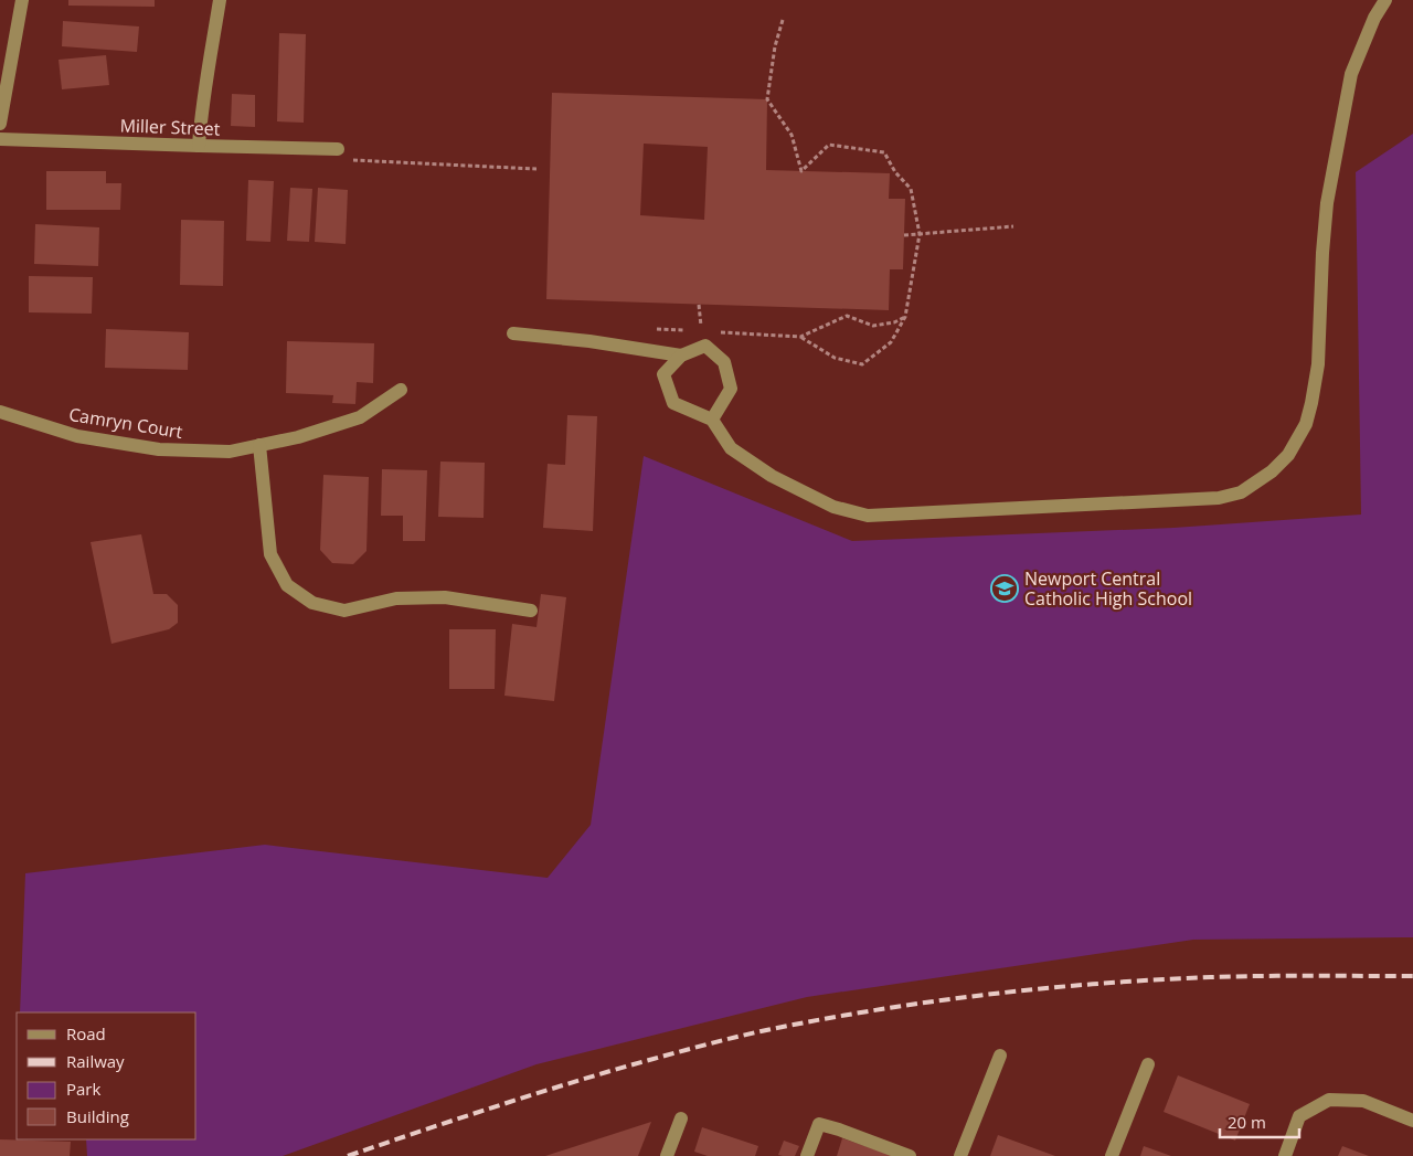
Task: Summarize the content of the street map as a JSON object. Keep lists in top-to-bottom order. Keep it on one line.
{"streets":{"street":["Miller Street","Camryn Court"]},"places":{"school or university":["Newport Central Catholic High School"]},"legend":["Road","Railway","Park","Building"],"scale_bar":"20 m"}
